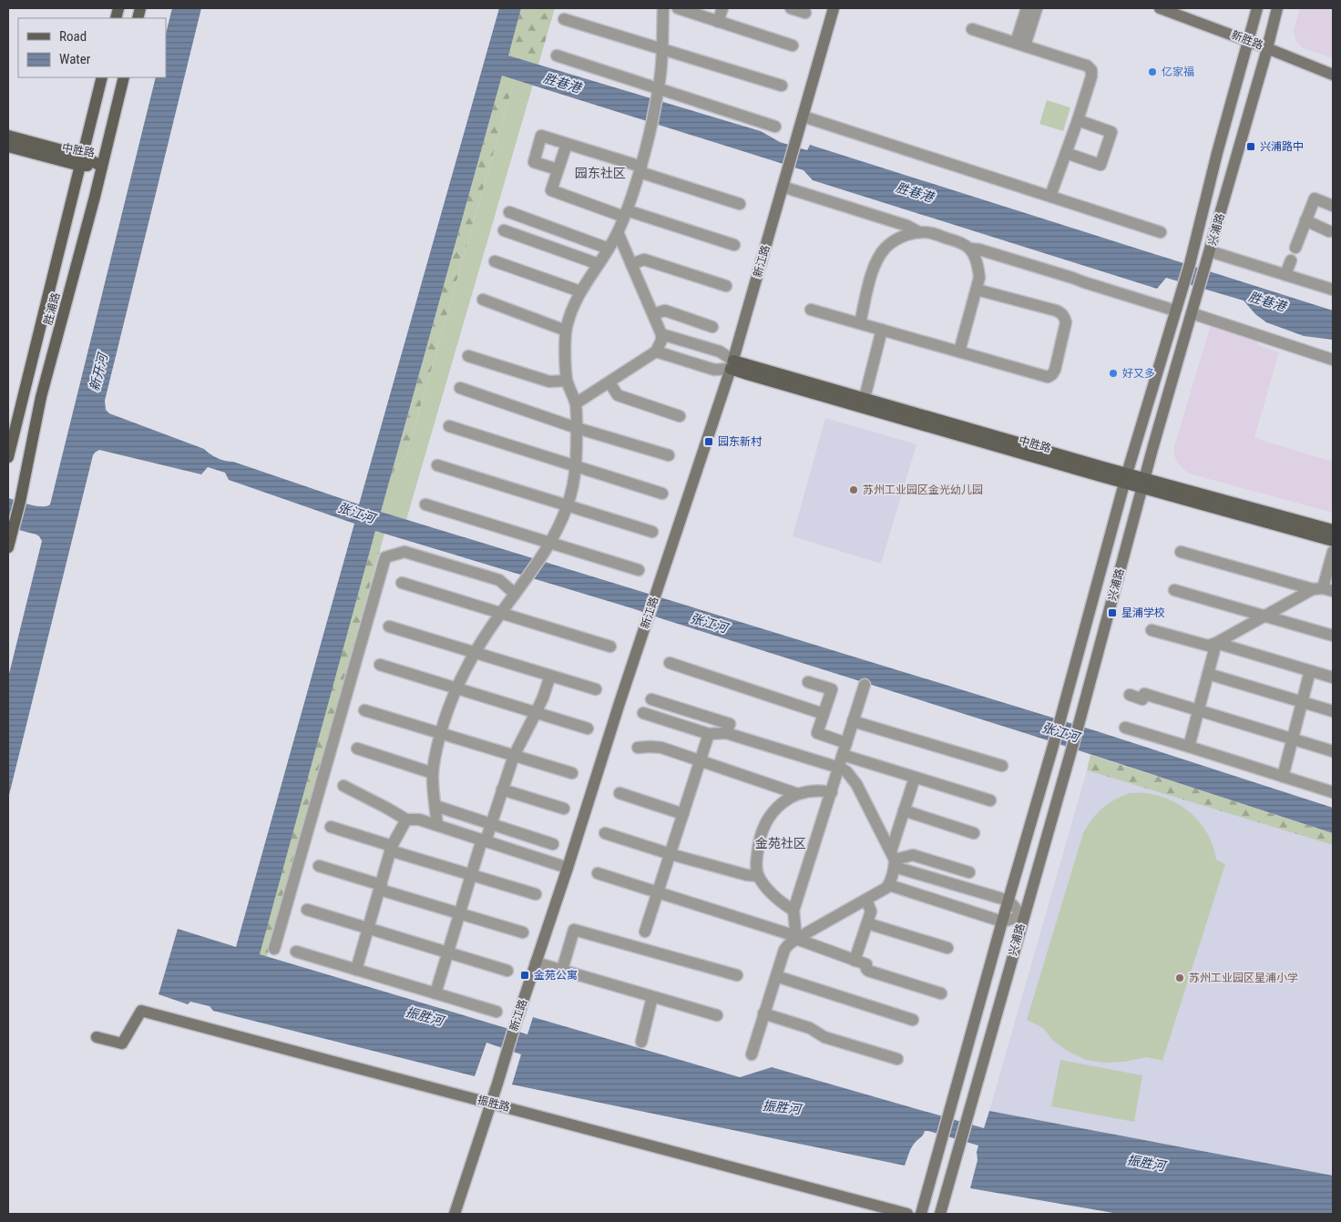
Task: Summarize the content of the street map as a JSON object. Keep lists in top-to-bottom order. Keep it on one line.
{"streets":{"main road":["新胜路","中胜路","兴浦路","新江路","胜浦路","振胜路"]},"crossings":[["新胜路","兴浦路"],["中胜路","兴浦路"],["中胜路","新江路"],["中胜路","胜浦路"],["新江路","振胜路"]],"districts":["园东社区","金苑社区"],"water":["胜巷港","新开河","张江河","振胜河"],"places":{"other":["亿家福","好又多","苏州工业园区金光幼儿园","苏州工业园区星浦小学"],"transit":["兴浦路中","园东新村","星浦学校","金苑公寓"]},"legend":["Road","Water"]}
